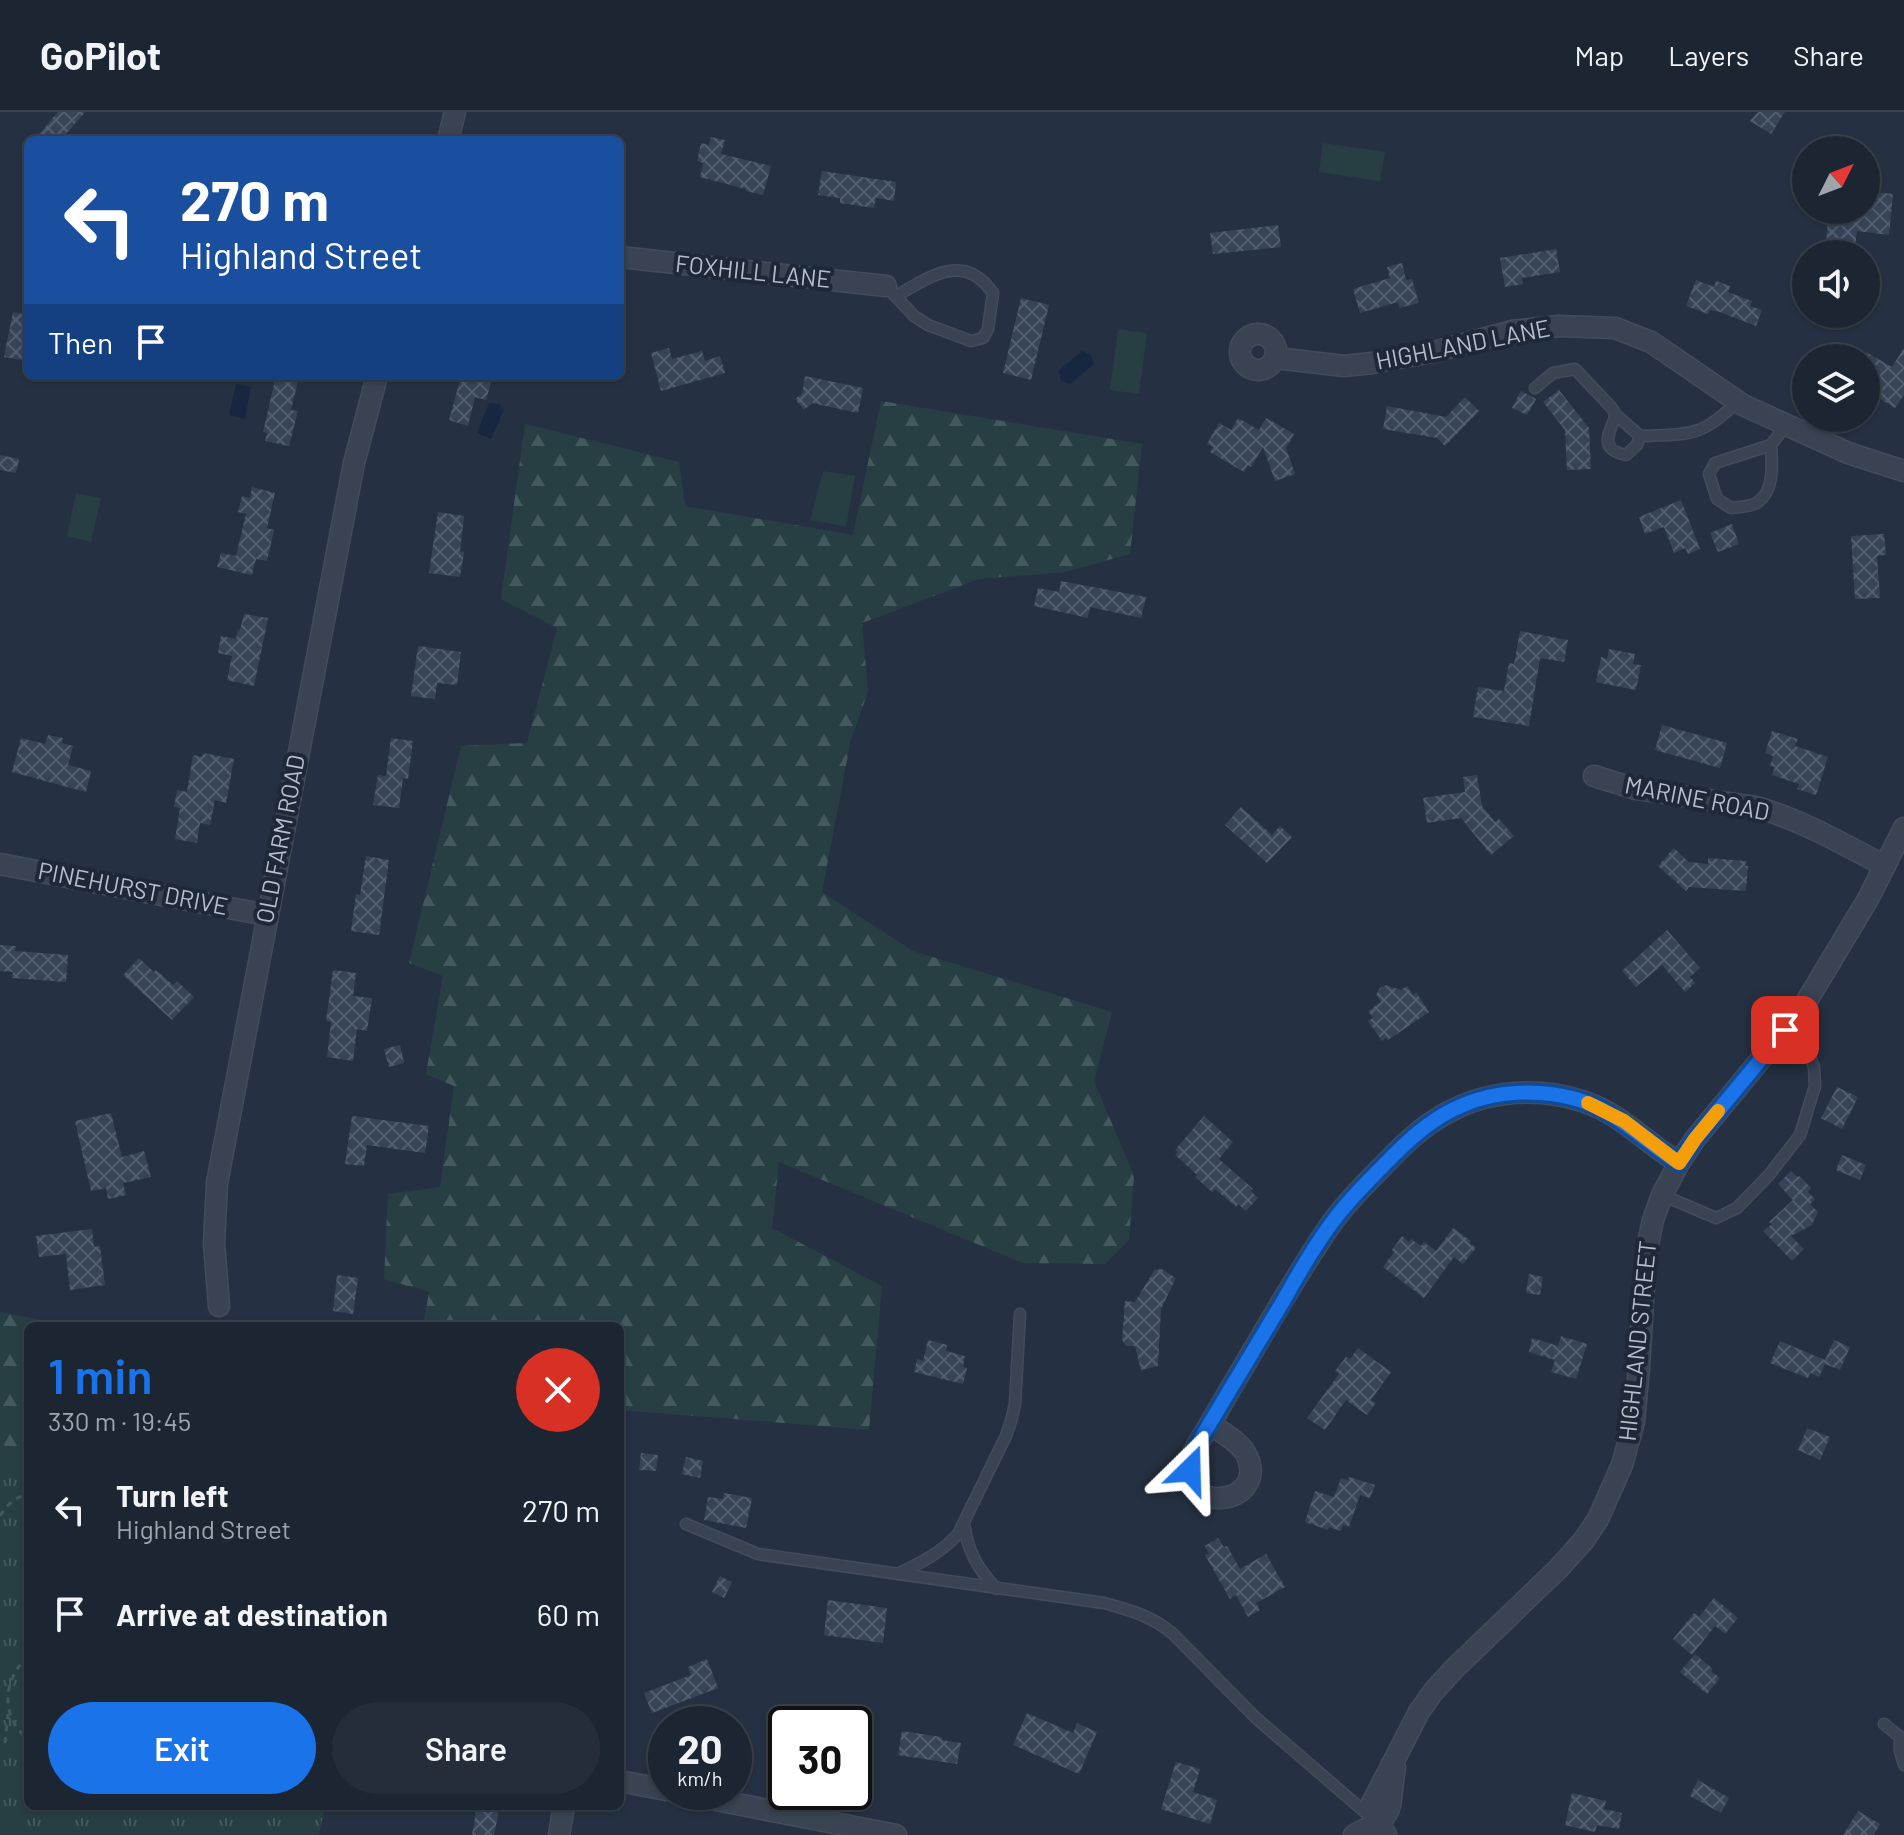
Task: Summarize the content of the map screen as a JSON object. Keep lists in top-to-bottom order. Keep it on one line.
{"streets":{"street":["FOXHILL LANE","HIGHLAND LANE","MARINE ROAD","OLD FARM ROAD","PINEHURST DRIVE","HIGHLAND STREET"]},"crossings":[["MARINE ROAD","HIGHLAND STREET"],["OLD FARM ROAD","PINEHURST DRIVE"]],"north":"top right","page":{"header":"GoPilot","nav":["Map","Layers","Share"],"turn":["270 m","Highland Street"],"then":"Then","heading":["1 min","330 m · 19:45"],"list":[{"name":"Turn left","note":"Highland Street","value":"270 m"},{"name":"Arrive at destination","value":"60 m"}],"buttons":["Exit","Share"],"speed":"20 km/h","limit":"30"}}
